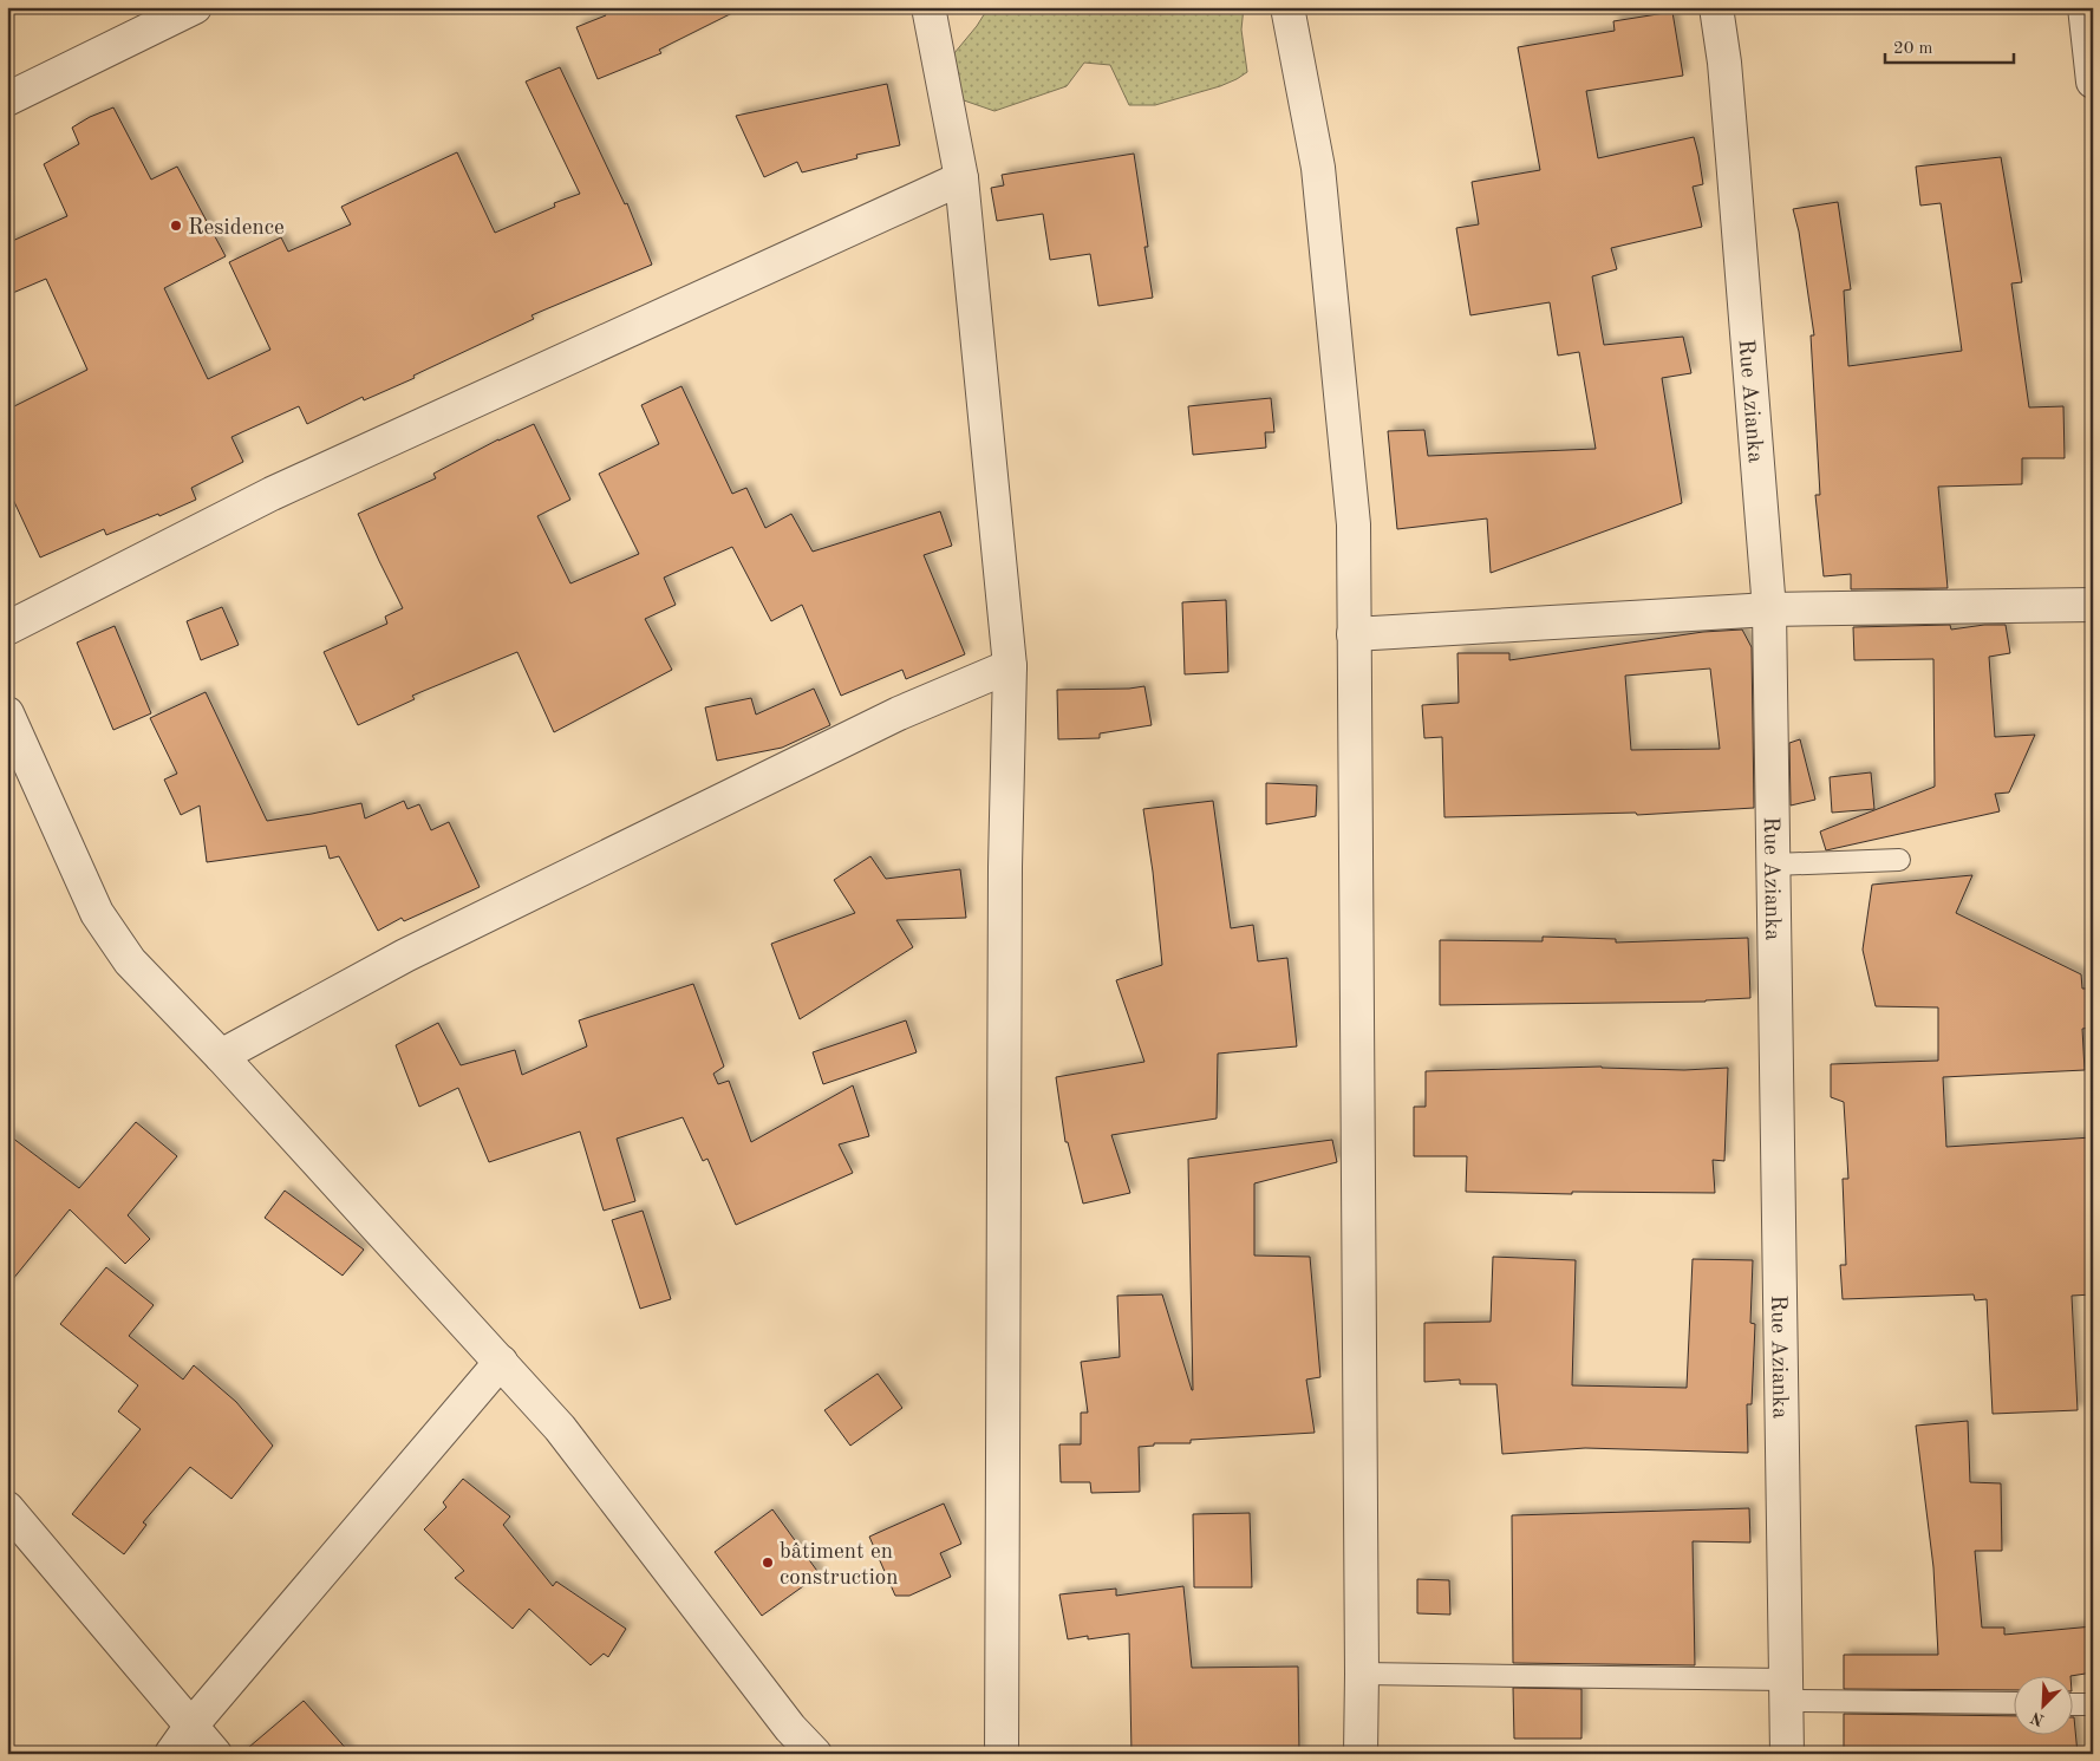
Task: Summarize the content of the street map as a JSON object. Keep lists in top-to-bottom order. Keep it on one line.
{"streets":{"street":["Rue Azianka"]},"places":["Residence","bâtiment en construction"],"scale_bar":"20 m","north":"bottom left"}
